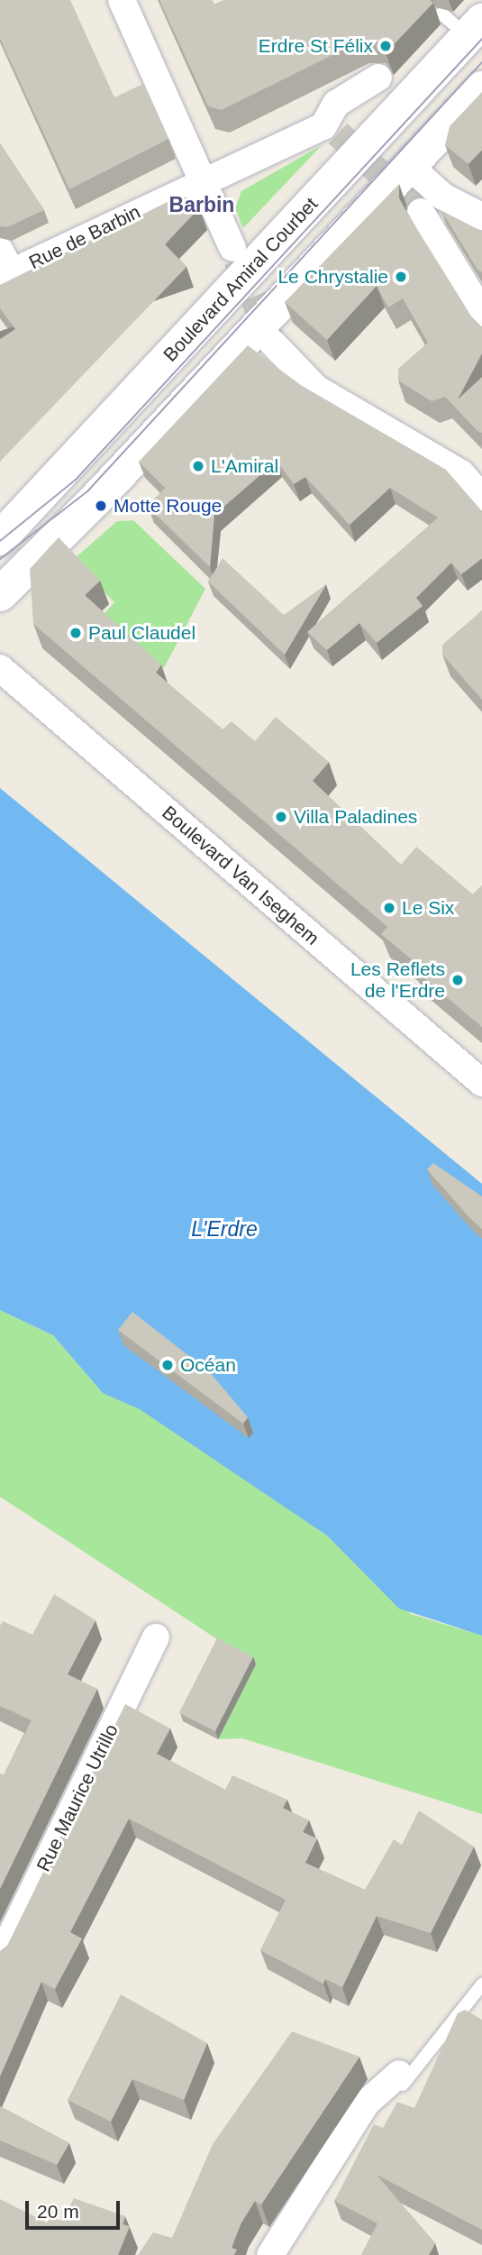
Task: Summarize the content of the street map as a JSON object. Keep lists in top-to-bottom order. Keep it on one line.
{"streets":{"street":["Rue de Barbin","Boulevard Amiral Courbet","Boulevard Van Iseghem","Rue Maurice Utrillo"]},"districts":["Barbin"],"water":["L'Erdre"],"places":["Erdre St Félix","Le Chrystalie","L'Amiral","Motte Rouge","Paul Claudel","Villa Paladines","Le Six","Les Reflets de l'Erdre","Océan"],"scale_bar":"20 m"}
